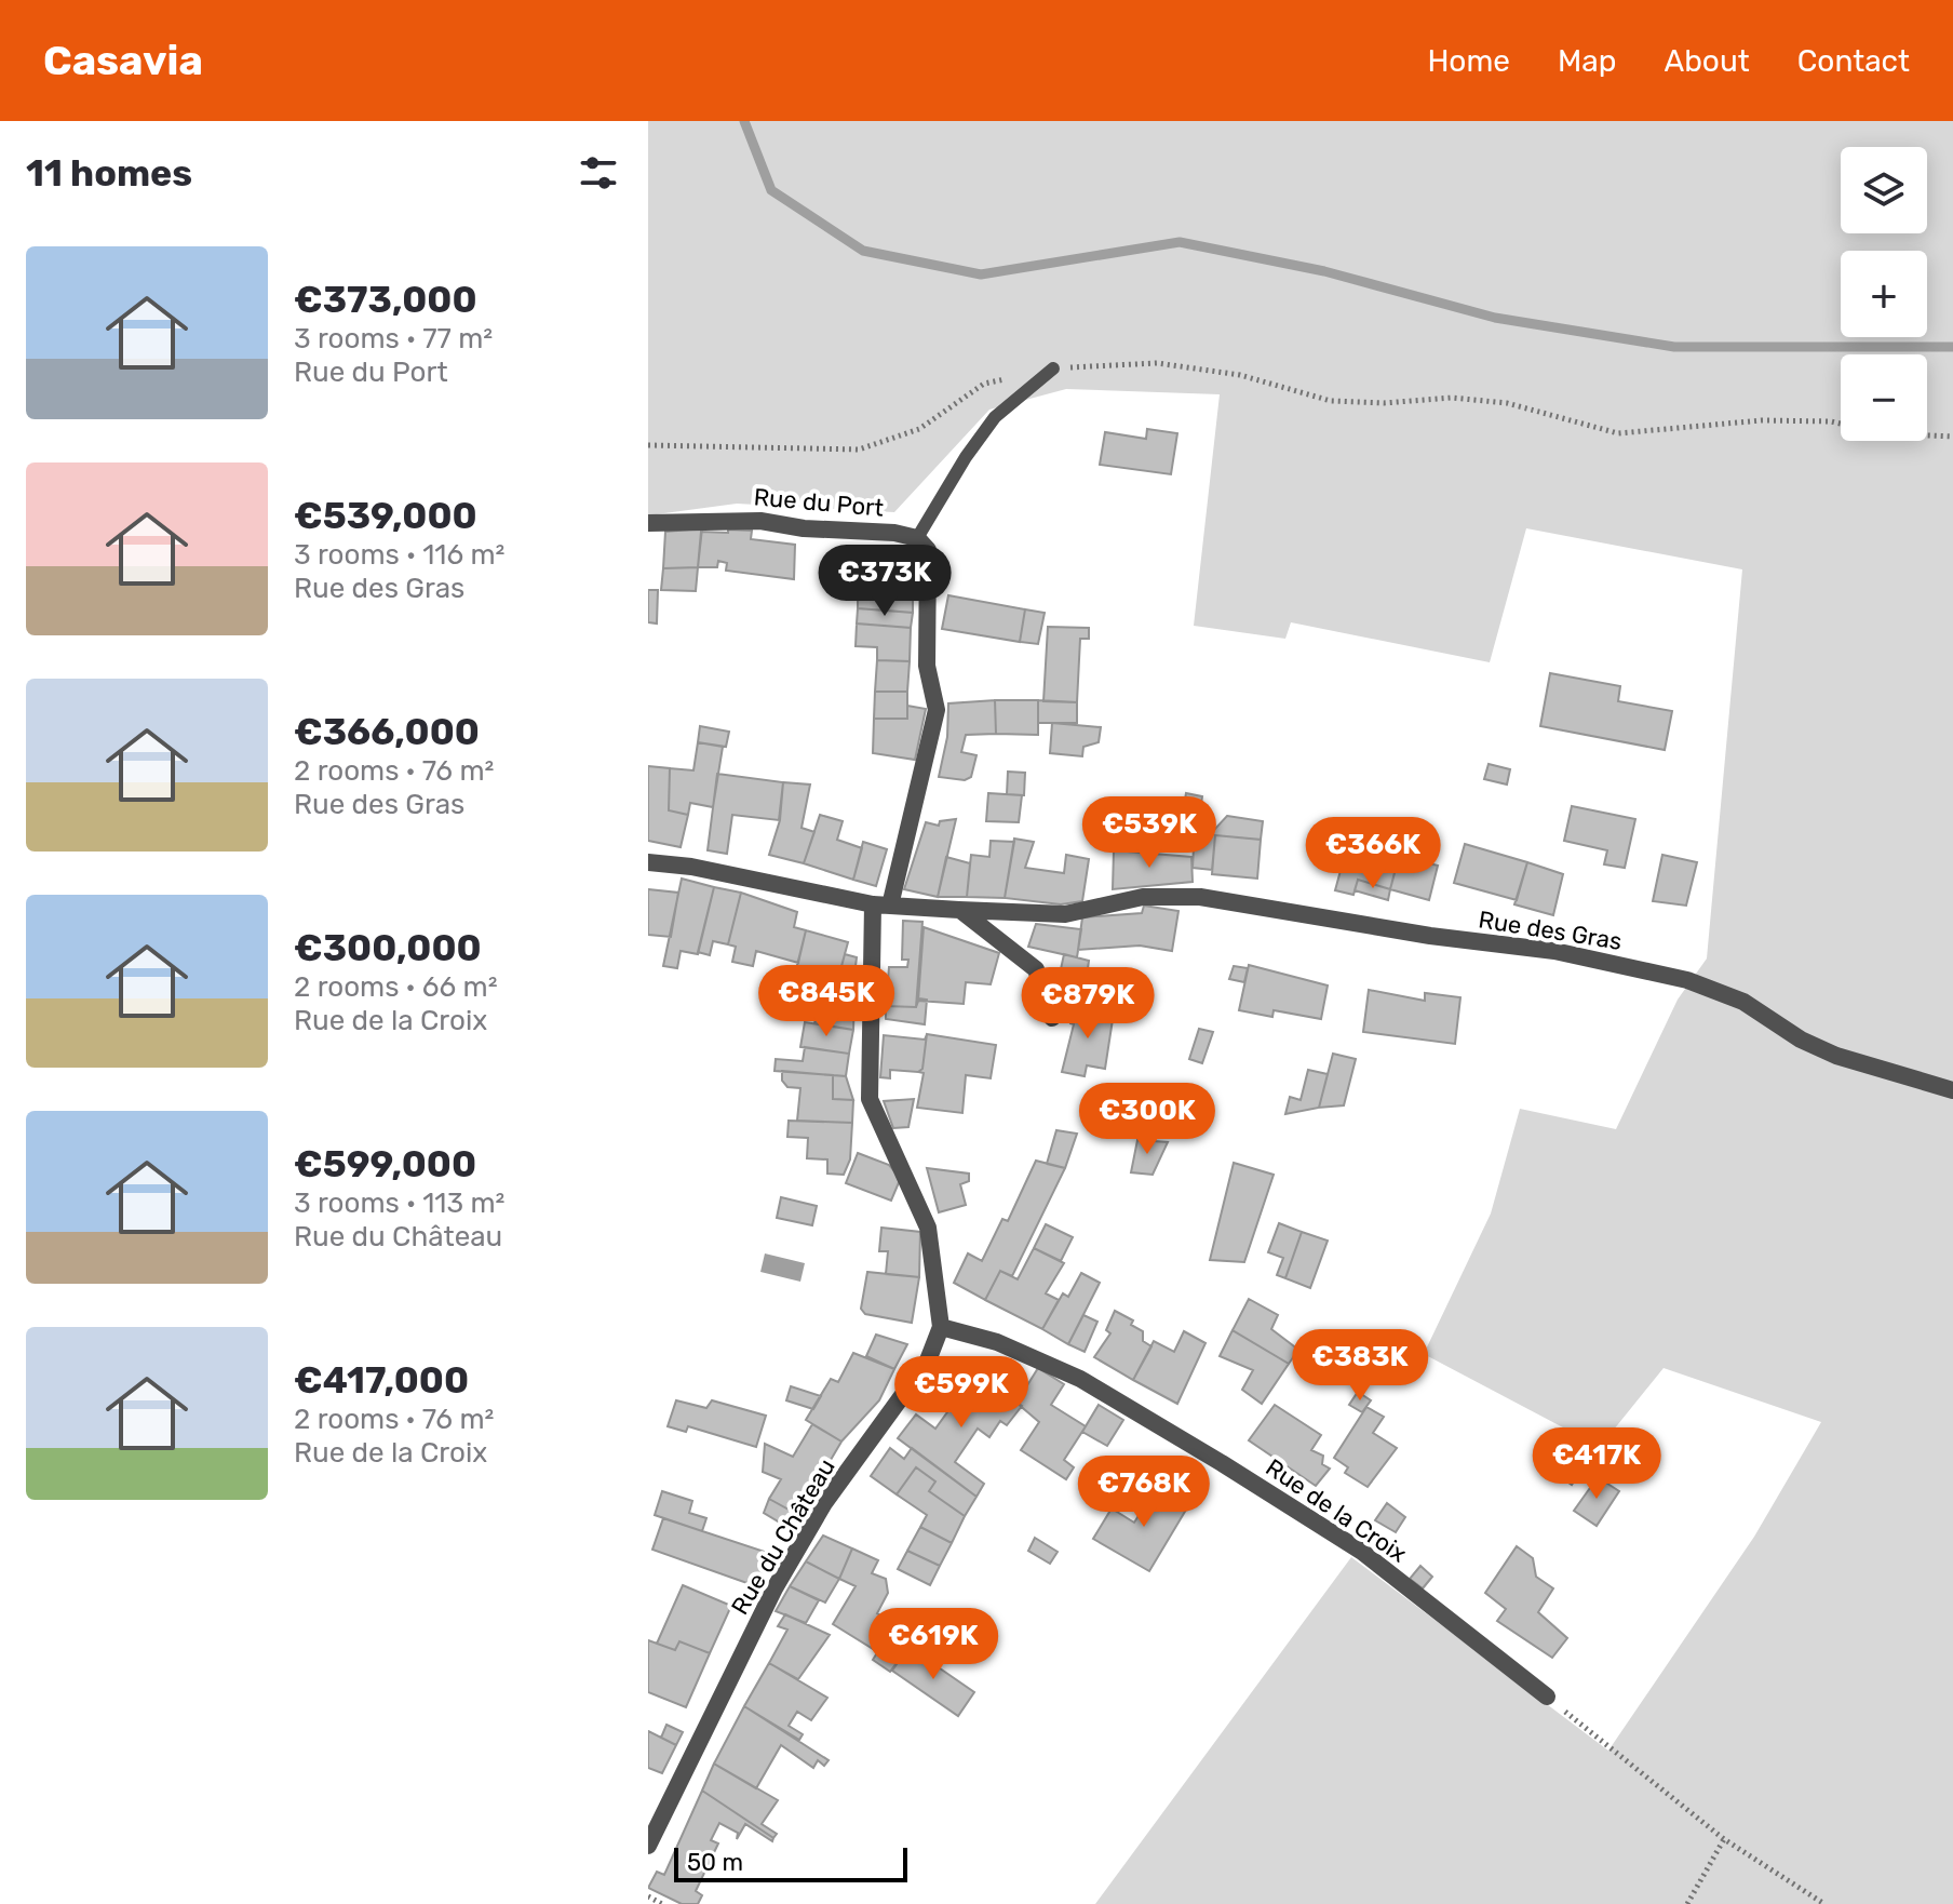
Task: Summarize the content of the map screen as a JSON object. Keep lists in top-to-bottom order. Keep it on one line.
{"streets":{"street":["Rue du Port","Rue des Gras","Rue de la Croix","Rue du Château"]},"crossings":[["Rue de la Croix","Rue du Château"]],"scale_bar":"50 m","page":{"header":"Casavia","nav":["Home","Map","About","Contact"],"heading":"11 homes","map_buttons":["+","−"],"list":[{"name":"€373,000","note":"3 rooms · 77 m² · Rue du Port"},{"name":"€539,000","note":"3 rooms · 116 m² · Rue des Gras"},{"name":"€366,000","note":"2 rooms · 76 m² · Rue des Gras"},{"name":"€300,000","note":"2 rooms · 66 m² · Rue de la Croix"},{"name":"€599,000","note":"3 rooms · 113 m² · Rue du Château"},{"name":"€417,000","note":"2 rooms · 76 m² · Rue de la Croix"}],"price":["€373K","€539K","€366K","€845K","€879K","€300K","€383K","€599K","€417K","€768K","€619K"],"scale":"50 m"}}
